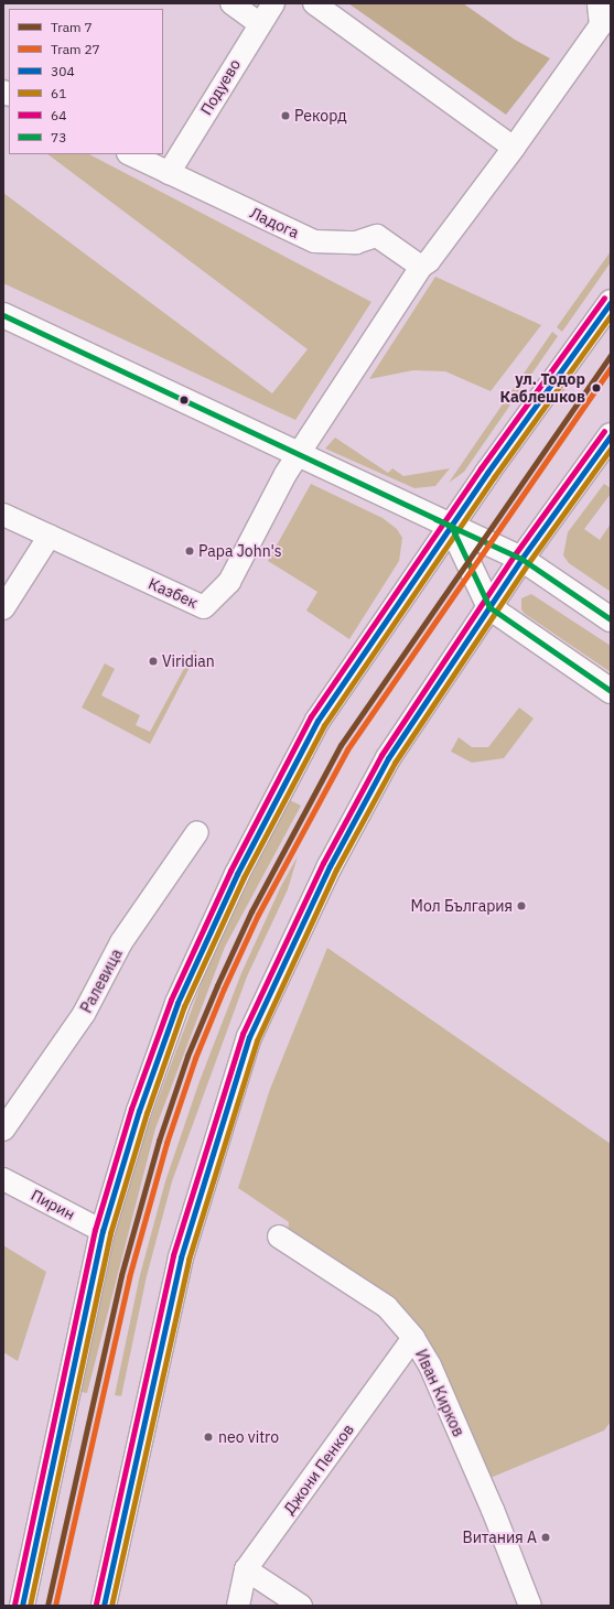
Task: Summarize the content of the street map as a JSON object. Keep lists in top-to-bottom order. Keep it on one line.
{"streets":{"street":["Подуево","Ладога","Казбек","Ралевица","Пирин","Иван Кирков","Джони Пенков"]},"crossings":[["Подуево","Ладога"],["Иван Кирков","Джони Пенков"]],"places":["Рекорд","ул. Тодор Каблешков","Papa John's","Viridian","Мол България","neo vitro","Витания А"],"lines":["transit line 64","transit line 304","transit line 61","transit line 73","tram line 7","tram line 27"],"legend":["Tram 7","Tram 27","304","61","64","73"]}
